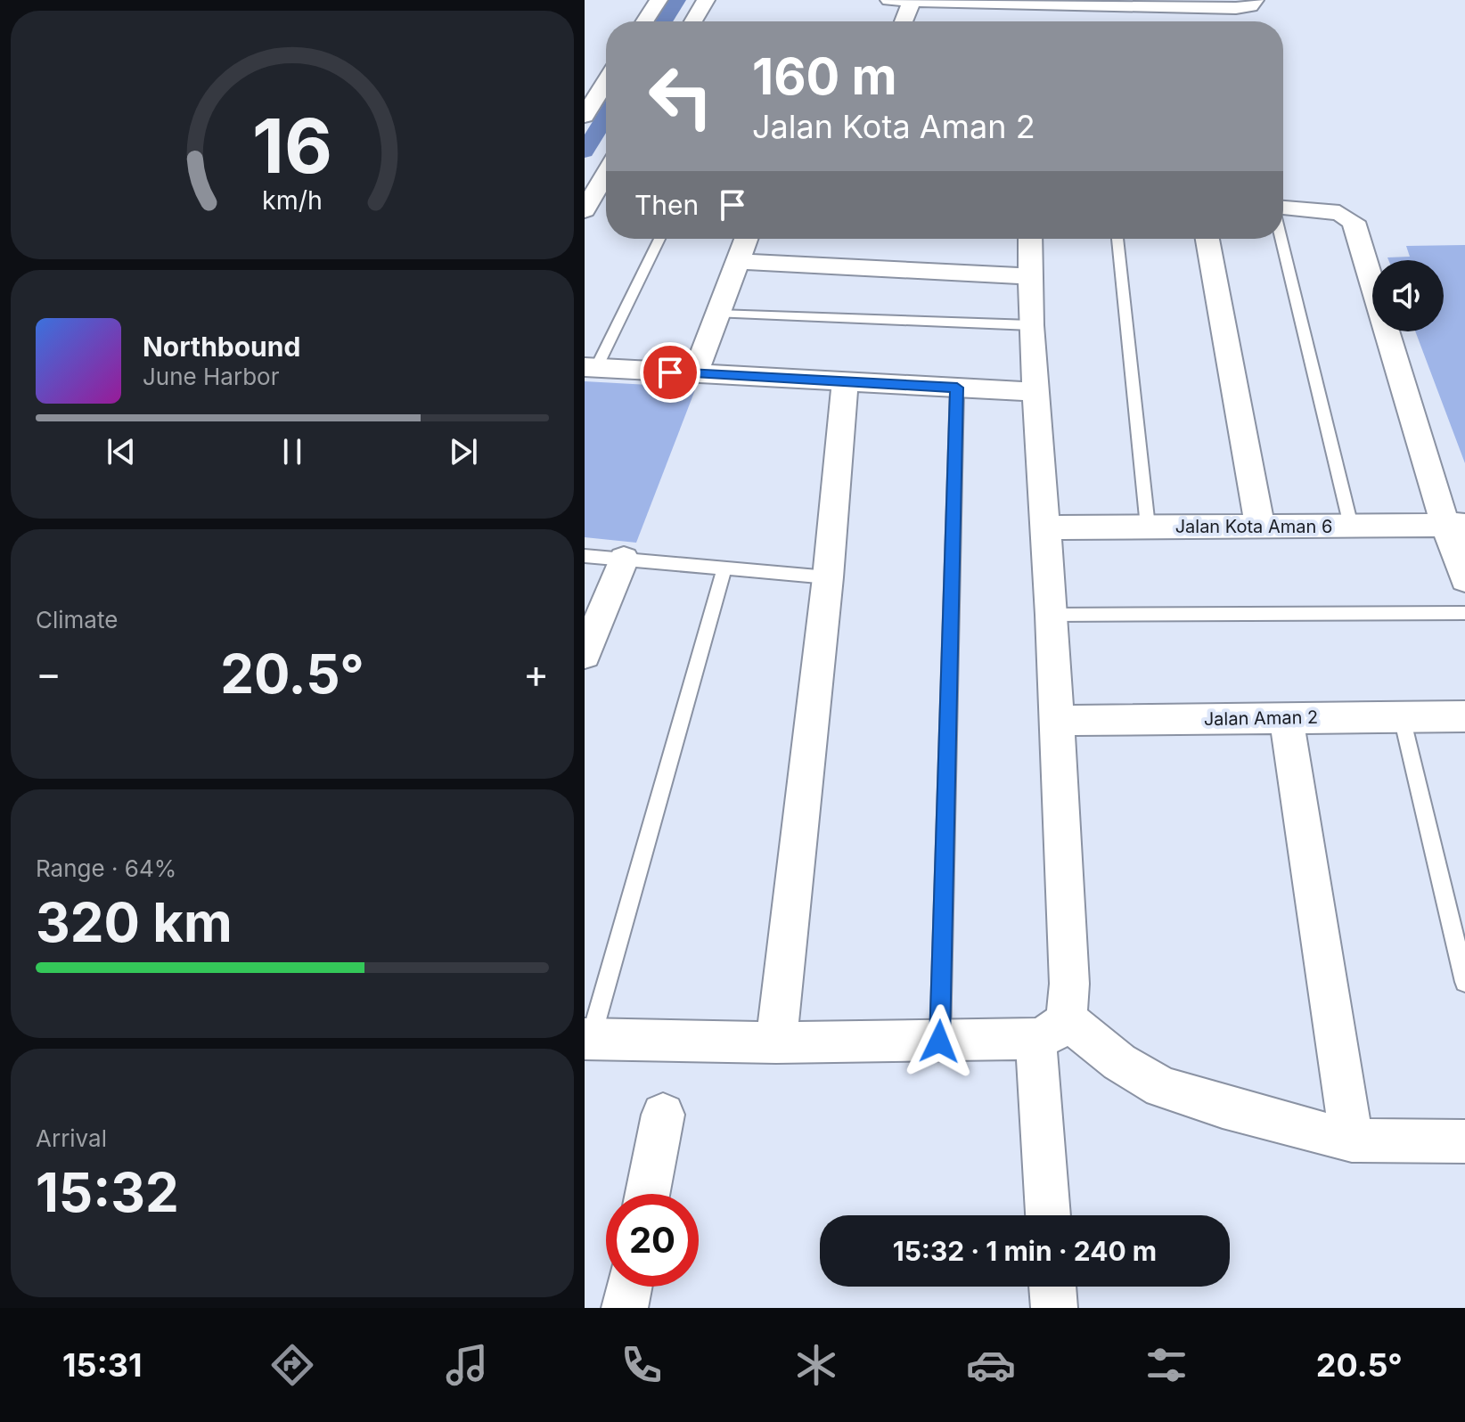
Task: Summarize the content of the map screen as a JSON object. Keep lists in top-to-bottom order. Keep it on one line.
{"streets":{"street":["Jalan Kota Aman 6","Jalan Aman 2"]},"page":{"turn":["160 m","Jalan Kota Aman 2"],"then":"Then","song":["Northbound","June Harbor"],"tile":["Climate",["Range · 64%","320 km"],["Arrival","15:32"]],"heat":["−","20.5°","+"],"limit":"20","trip":"15:32 · 1 min · 240 m","tabs":["15:31","20.5°"],"gauge":["16","km/h"]}}
